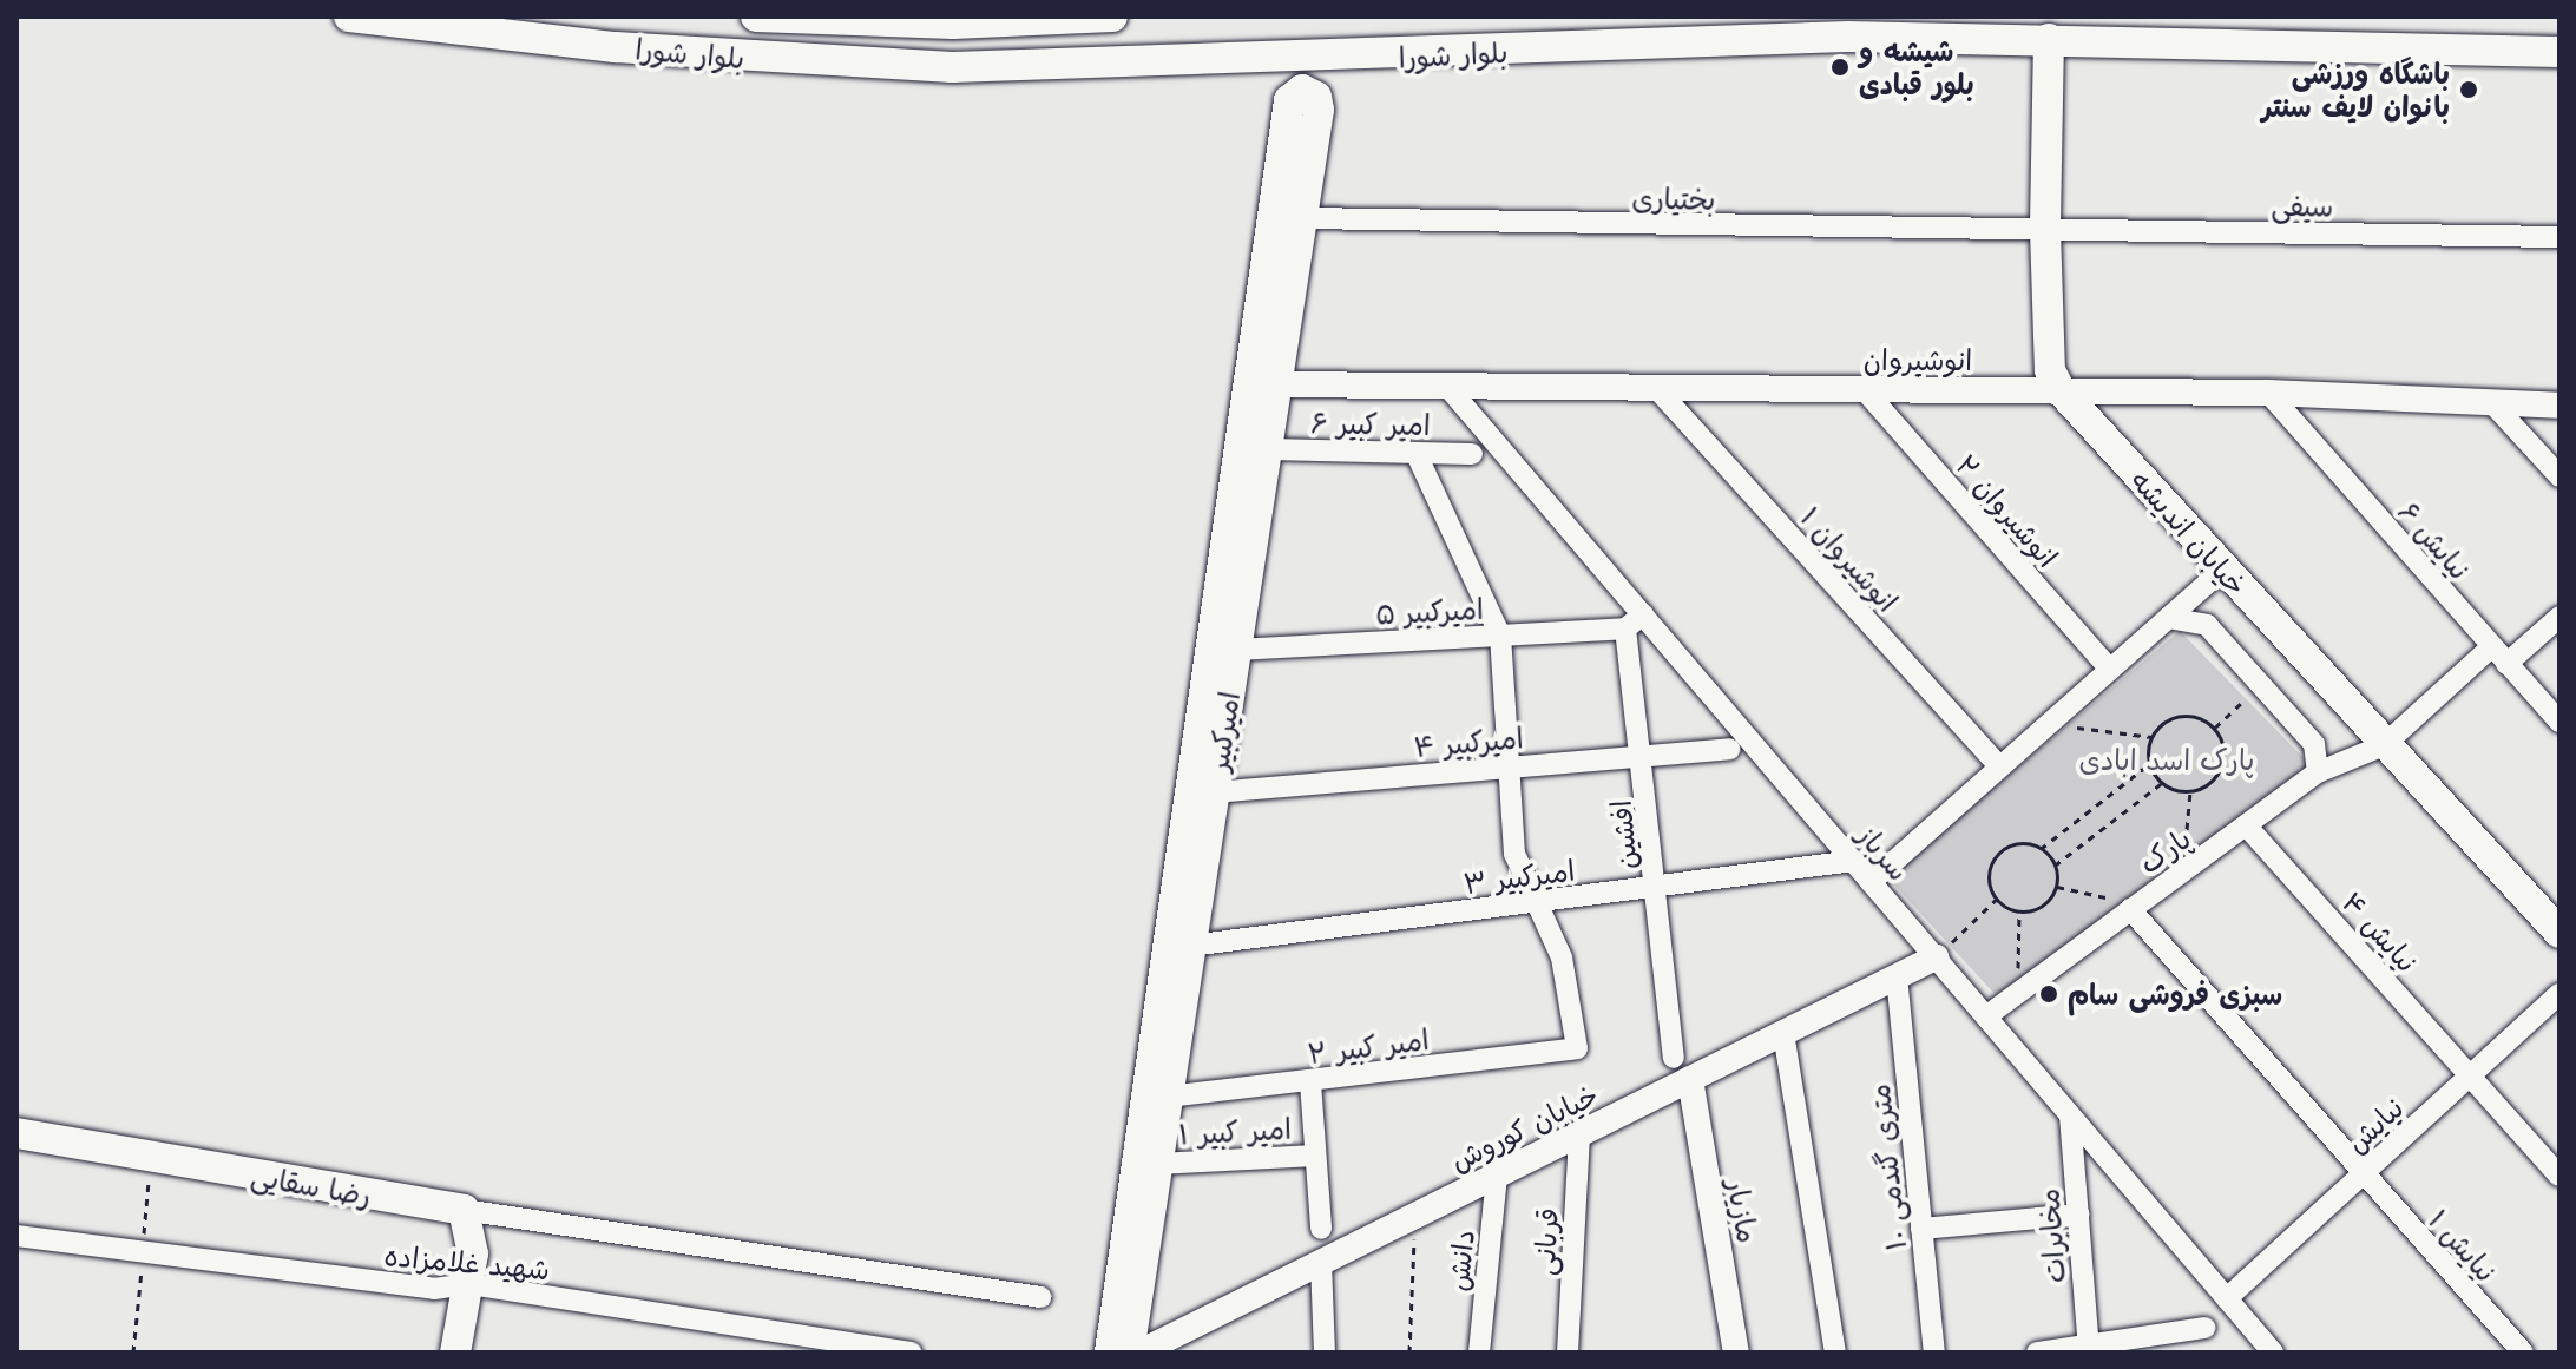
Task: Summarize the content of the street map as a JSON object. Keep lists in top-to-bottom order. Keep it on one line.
{"streets":{"main road":["بلوار شورا","خیابان اندیشه","امیرکبیر","رضا سقایی"],"street":["بختیاری","سیفی","انوشیروان","امیر کبیر ۶","انوشیروان ۲","نیایش ۶","انوشیروان ۱","امیرکبیر ۵","امیرکبیر ۴","افشین","پارک","سرباز","امیرکبیر ۳","نیایش ۴","امیر کبیر ۲","نیایش","خیابان کوروش","امیر کبیر ۱","۱۰ متری گندمی","مازیار","مخابرات","قربانی","نیایش ۱","دانش","شهید غلامزاده"]},"crossings":[["بلوار شورا","خیابان اندیشه"],["بختیاری","سیفی"],["بختیاری","خیابان اندیشه"],["بختیاری","امیرکبیر"],["سیفی","خیابان اندیشه"],["انوشیروان","انوشیروان ۲"],["انوشیروان","خیابان اندیشه"],["انوشیروان","نیایش ۶"],["انوشیروان","انوشیروان ۱"],["انوشیروان","امیرکبیر"],["انوشیروان","سرباز"],["امیر کبیر ۶","امیرکبیر"],["خیابان اندیشه","پارک"],["امیرکبیر ۵","امیرکبیر"],["امیرکبیر ۵","افشین"],["امیرکبیر ۵","سرباز"],["امیرکبیر","امیرکبیر ۴"],["امیرکبیر","امیرکبیر ۳"],["امیرکبیر","امیر کبیر ۲"],["امیرکبیر","امیر کبیر ۱"],["امیرکبیر ۴","افشین"],["افشین","سرباز"],["افشین","امیرکبیر ۳"],["پارک","سرباز"],["پارک","نیایش ۴"],["پارک","نیایش ۱"],["سرباز","امیرکبیر ۳"],["سرباز","نیایش"],["سرباز","خیابان کوروش"],["سرباز","مخابرات"],["امیرکبیر ۳","امیر کبیر ۲"],["نیایش ۴","نیایش"],["نیایش","نیایش ۱"],["خیابان کوروش","۱۰ متری گندمی"],["خیابان کوروش","مازیار"],["خیابان کوروش","قربانی"],["خیابان کوروش","دانش"]],"parks":["پارک اسد ابادی"],"places":["شیشه و بلور قبادی","باشگاه ورزشی بانوان لایف سنتر","سبزی فروشی سام"]}
